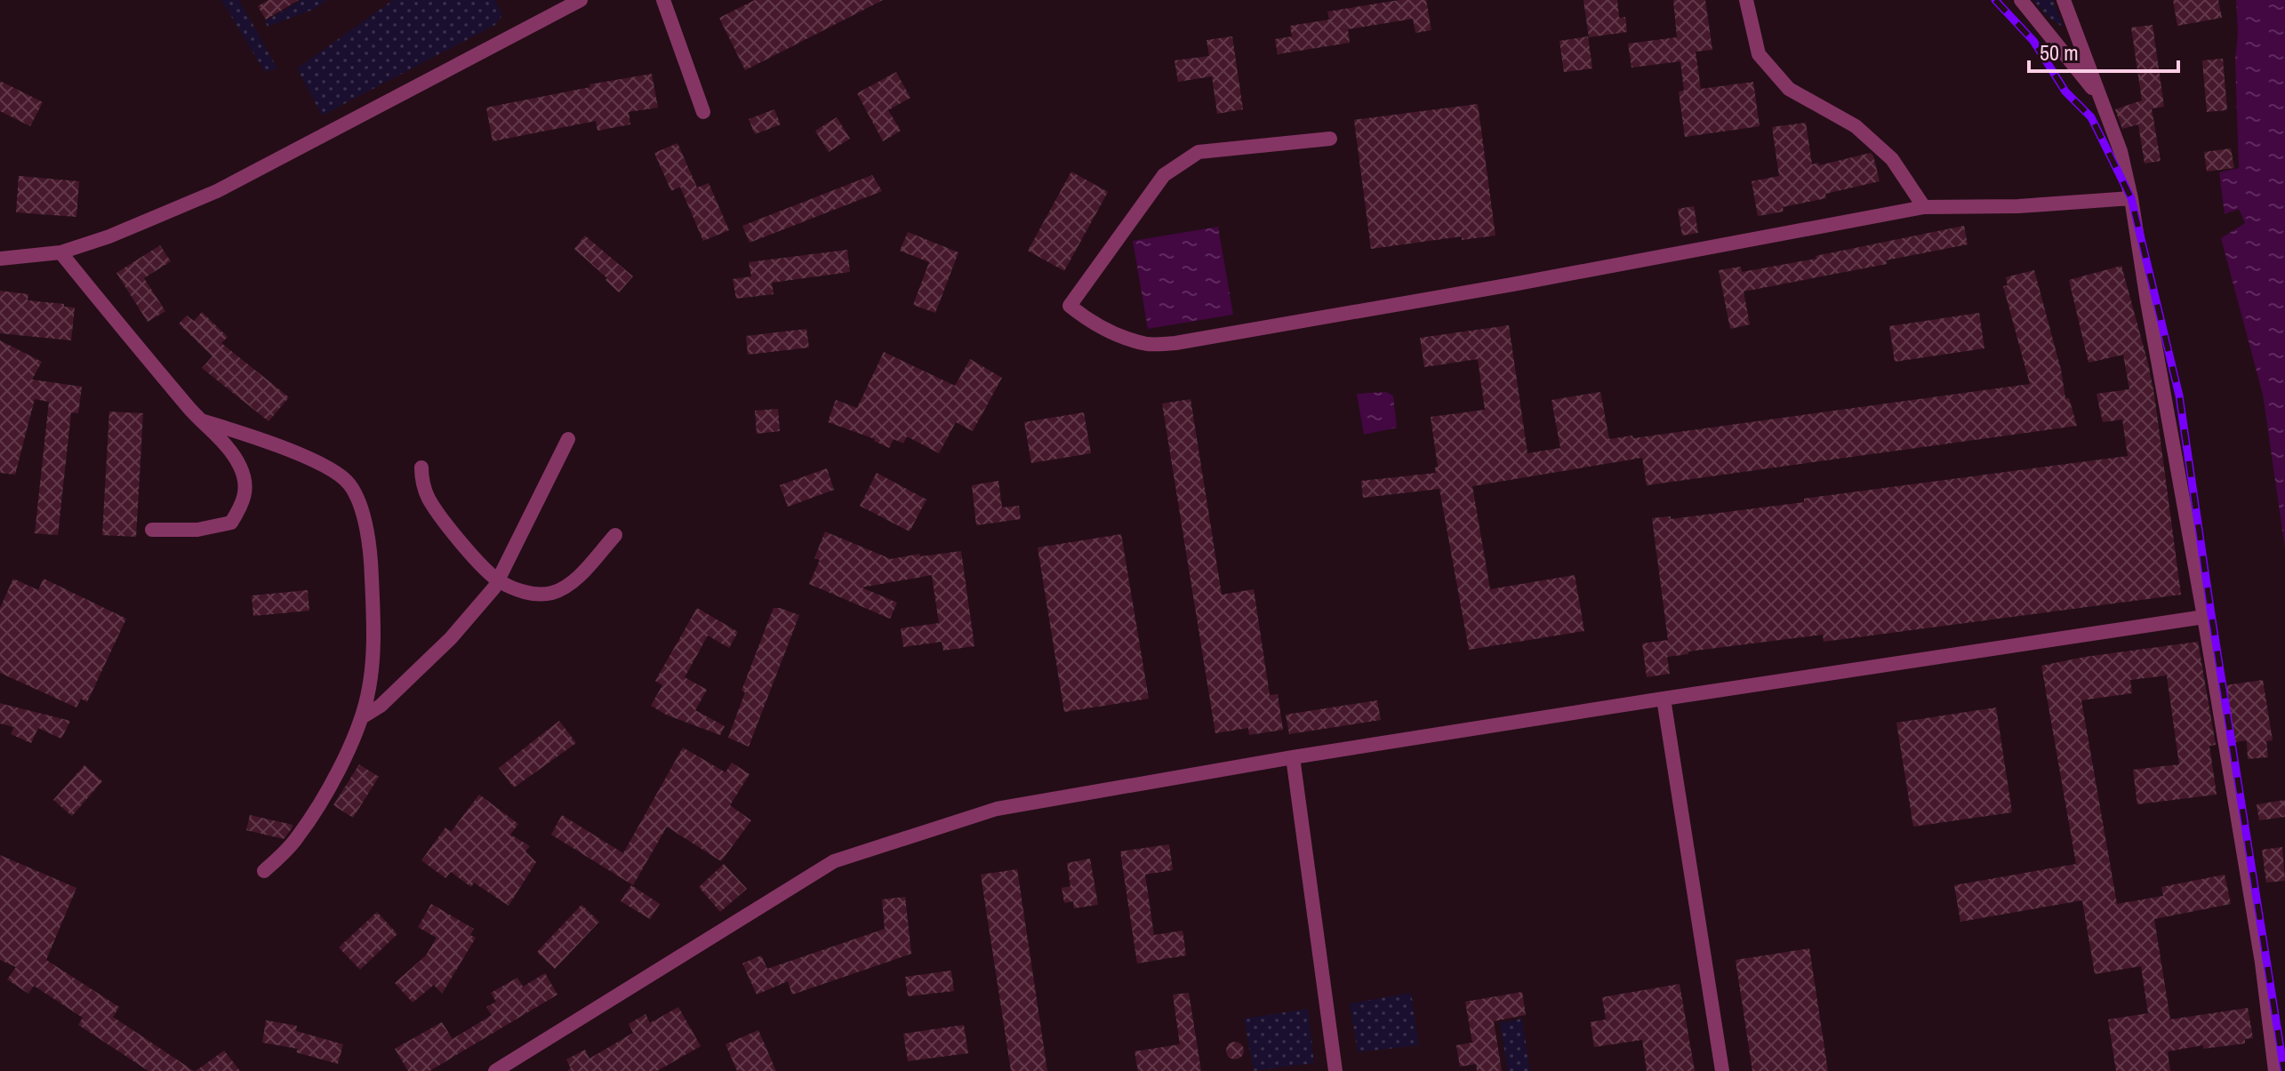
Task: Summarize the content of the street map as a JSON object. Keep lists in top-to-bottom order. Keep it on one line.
{"scale_bar":"50 m"}
